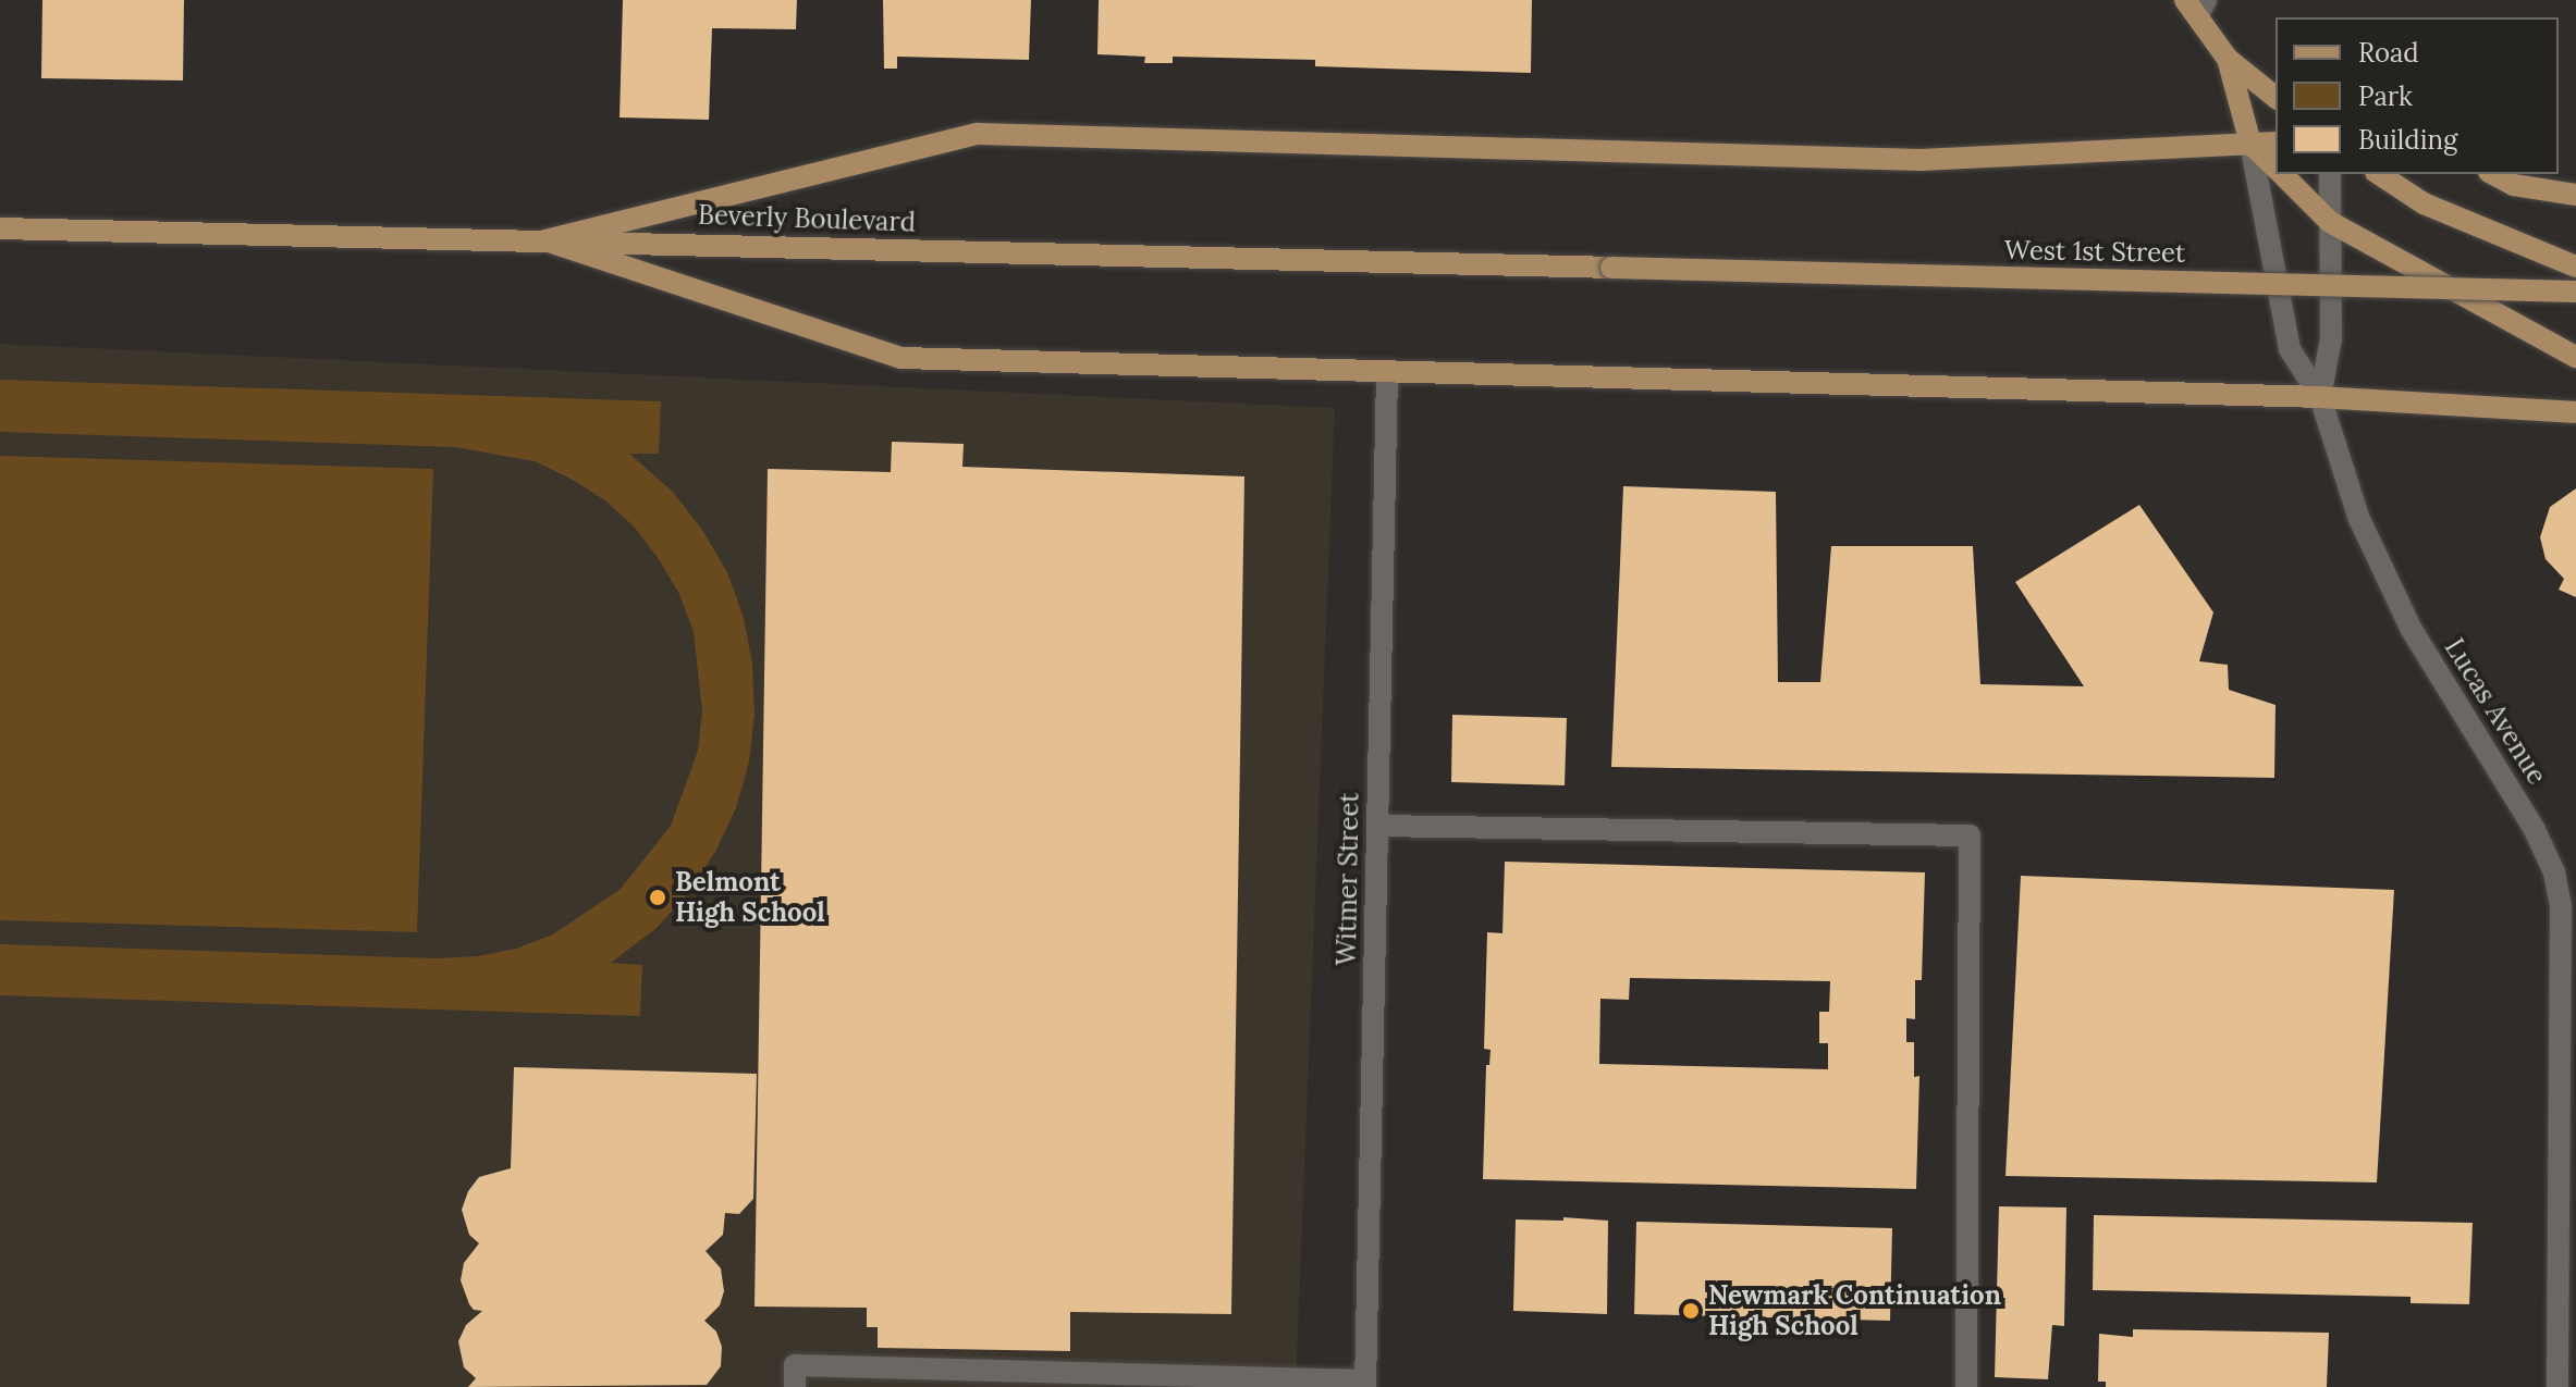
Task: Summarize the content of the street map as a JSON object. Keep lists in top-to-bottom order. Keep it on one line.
{"streets":{"main road":["Beverly Boulevard","West 1st Street"],"street":["Lucas Avenue","Witmer Street"]},"crossings":[["Beverly Boulevard","West 1st Street"]],"places":["Belmont High School","Newmark Continuation High School"],"legend":["Road","Park","Building"]}
